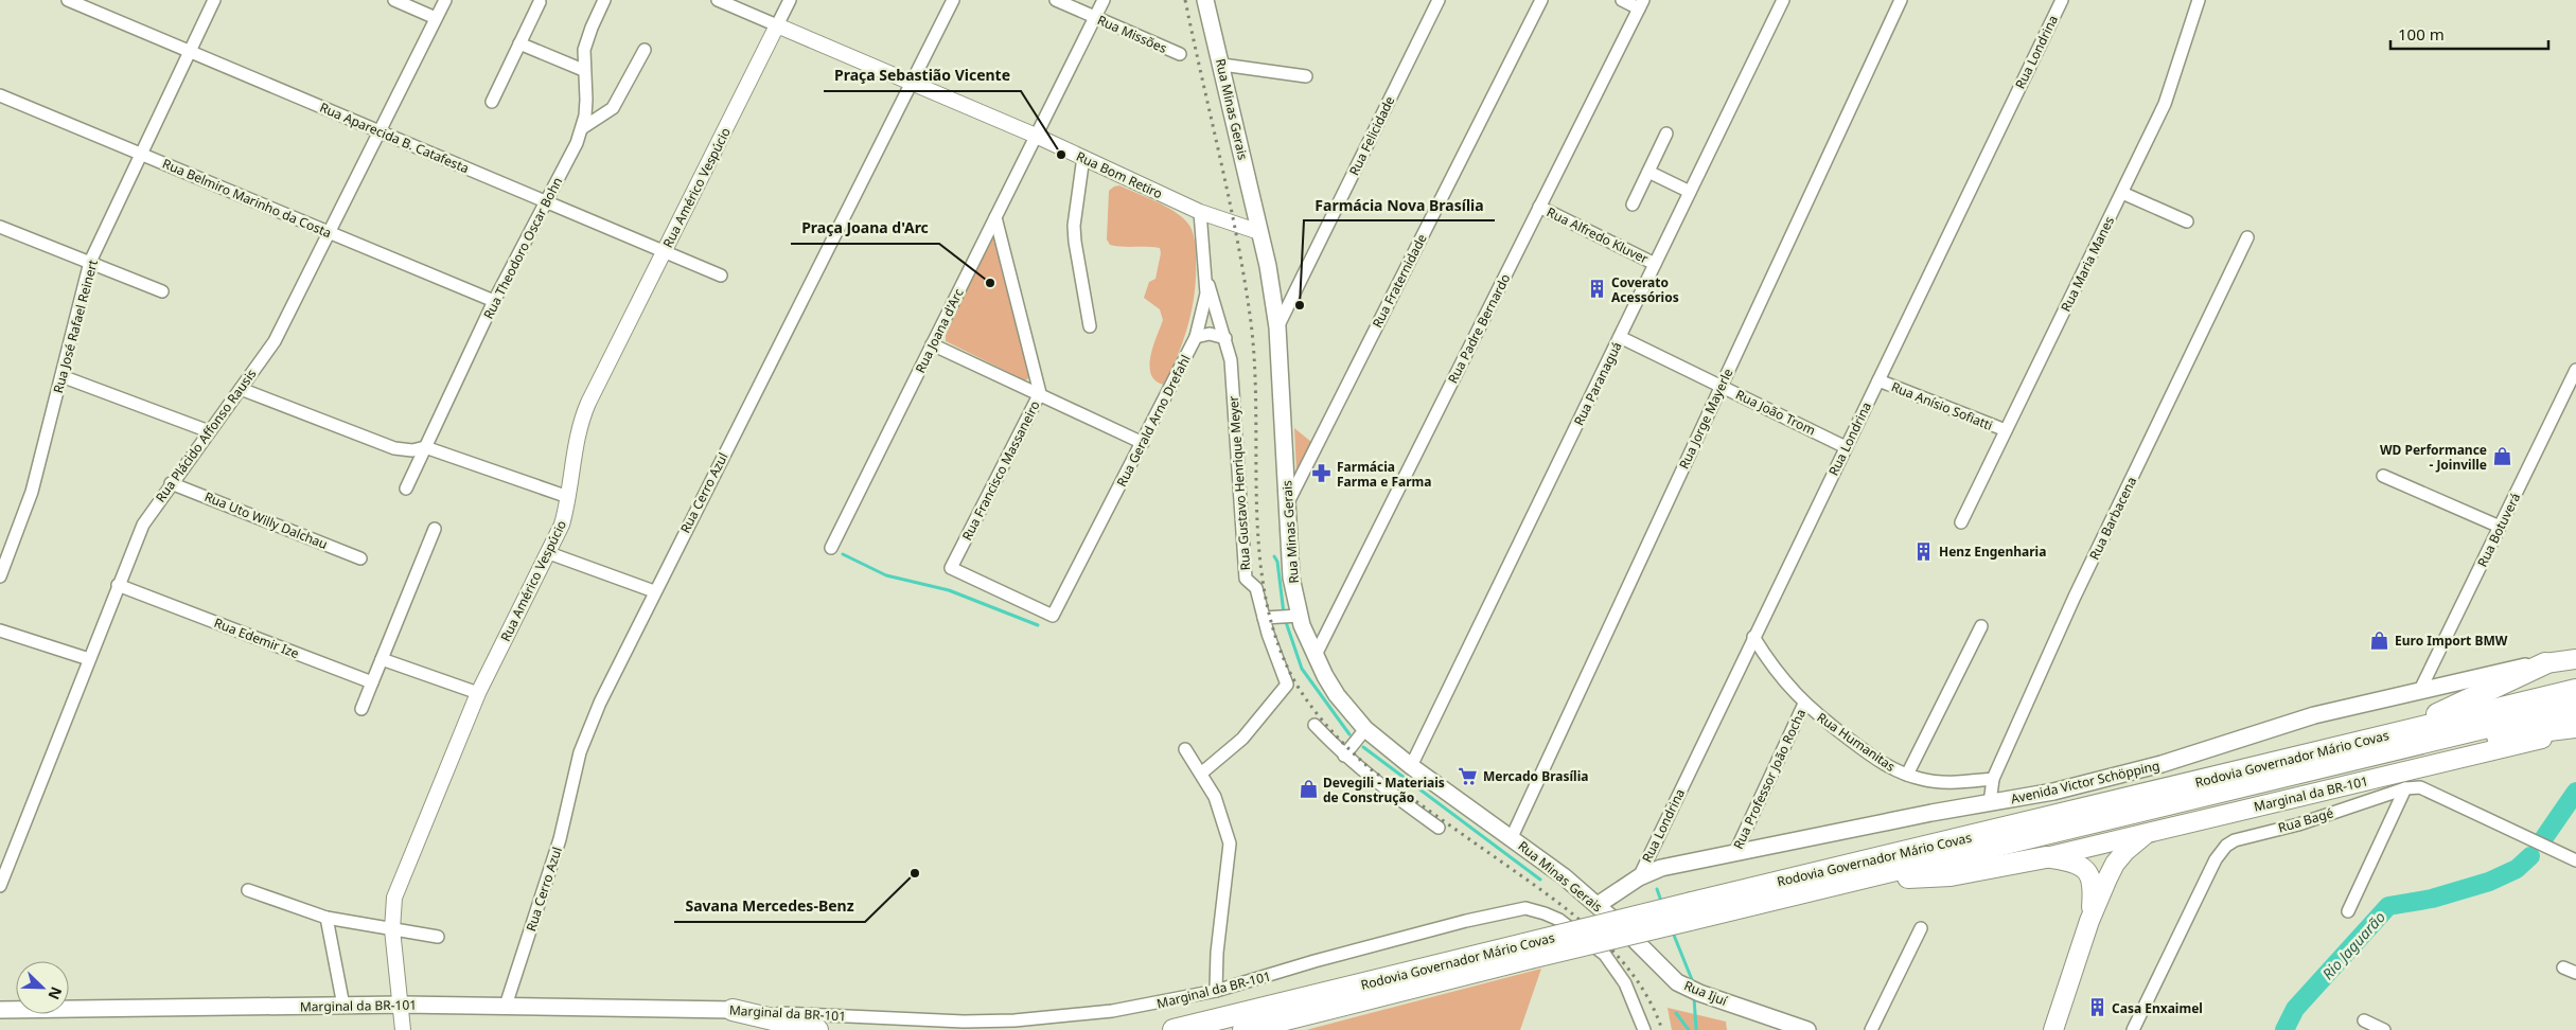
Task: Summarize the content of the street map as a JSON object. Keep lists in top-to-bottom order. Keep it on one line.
{"streets":{"highway":["Rodovia Governador Mário Covas"],"main road":["Rua Minas Gerais","Avenida Victor Schöpping","Marginal da BR-101","Rua Ijuí"],"street":["Rua Missões","Rua Londrina","Rua Felicidade","Rua Aparecida B. Catafesta","Rua Bom Retiro","Rua Américo Vespúcio","Rua Belmiro Marinho da Costa","Rua Alfredo Kluver","Rua Theodoro Oscar Bohn","Rua Maria Manes","Rua Fraternidade","Rua José Rafael Reinert","Rua Padre Bernardo","Rua Joana d'Arc","Rua Paranaguá","Rua Anísio Sofiatti","Rua João Trom","Rua Jorge Mayerle","Rua Gerald Arno Drefahl","Rua Plácido Affonso Rausis","Rua Francisco Massaneiro","Rua Gustavo Henrique Meyer","Rua Cerro Azul","Rua Barbacena","Rua Uto Willy Dalchau","Rua Botuverá","Rua Edemir Ize","Rua Humanitas","Rua Professor João Rocha","Rua Bagé"]},"crossings":[["Rua Missões","Rua Joana d'Arc"],["Rua Londrina","Rua Anísio Sofiatti"],["Rua Londrina","Rua João Trom"],["Rua Londrina","Rua Humanitas"],["Rua Londrina","Avenida Victor Schöpping"],["Rua Minas Gerais","Rua Felicidade"],["Rua Minas Gerais","Rua Bom Retiro"],["Rua Minas Gerais","Rua Fraternidade"],["Rua Minas Gerais","Rua Padre Bernardo"],["Rua Minas Gerais","Rua Paranaguá"],["Rua Minas Gerais","Rua Jorge Mayerle"],["Rua Minas Gerais","Avenida Victor Schöpping"],["Rua Minas Gerais","Rua Ijuí"],["Rua Aparecida B. Catafesta","Rua Américo Vespúcio"],["Rua Aparecida B. Catafesta","Rua Theodoro Oscar Bohn"],["Rua Aparecida B. Catafesta","Rua José Rafael Reinert"],["Rua Aparecida B. Catafesta","Rua Plácido Affonso Rausis"],["Rua Bom Retiro","Rua Américo Vespúcio"],["Rua Bom Retiro","Rua Joana d'Arc"],["Rua Bom Retiro","Rua Gerald Arno Drefahl"],["Rua Bom Retiro","Rua Cerro Azul"],["Rua Américo Vespúcio","Marginal da BR-101"],["Rua Belmiro Marinho da Costa","Rua Theodoro Oscar Bohn"],["Rua Belmiro Marinho da Costa","Rua José Rafael Reinert"],["Rua Belmiro Marinho da Costa","Rua Plácido Affonso Rausis"],["Rua Alfredo Kluver","Rua Padre Bernardo"],["Rua Alfredo Kluver","Rua Paranaguá"],["Rua Maria Manes","Rua Anísio Sofiatti"],["Rua Joana d'Arc","Rua Francisco Massaneiro"],["Rua Paranaguá","Rua João Trom"],["Rua João Trom","Rua Jorge Mayerle"],["Rua Gerald Arno Drefahl","Rua Francisco Massaneiro"],["Rua Gerald Arno Drefahl","Rua Gustavo Henrique Meyer"],["Rua Plácido Affonso Rausis","Rua Uto Willy Dalchau"],["Rua Plácido Affonso Rausis","Rua Edemir Ize"],["Rua Cerro Azul","Marginal da BR-101"],["Rua Barbacena","Rua Humanitas"],["Rua Barbacena","Avenida Victor Schöpping"],["Rua Botuverá","Avenida Victor Schöpping"],["Rua Humanitas","Rua Professor João Rocha"],["Rua Professor João Rocha","Avenida Victor Schöpping"]],"water":["Rio Jaguarão"],"places":{"other":["Praça Sebastião Vicente","Praça Joana d'Arc","Farmácia Nova Brasília","Savana Mercedes-Benz"],"building":["Coverato Acessórios","Henz Engenharia","Casa Enxaimel"],"shop":["WD Performance - Joinville","Euro Import BMW","Devegili - Materiais de Construção"],"pharmacy":["Farmácia Farma e Farma"],"supermarket":["Mercado Brasília"]},"scale_bar":"100 m","north":"bottom right"}
